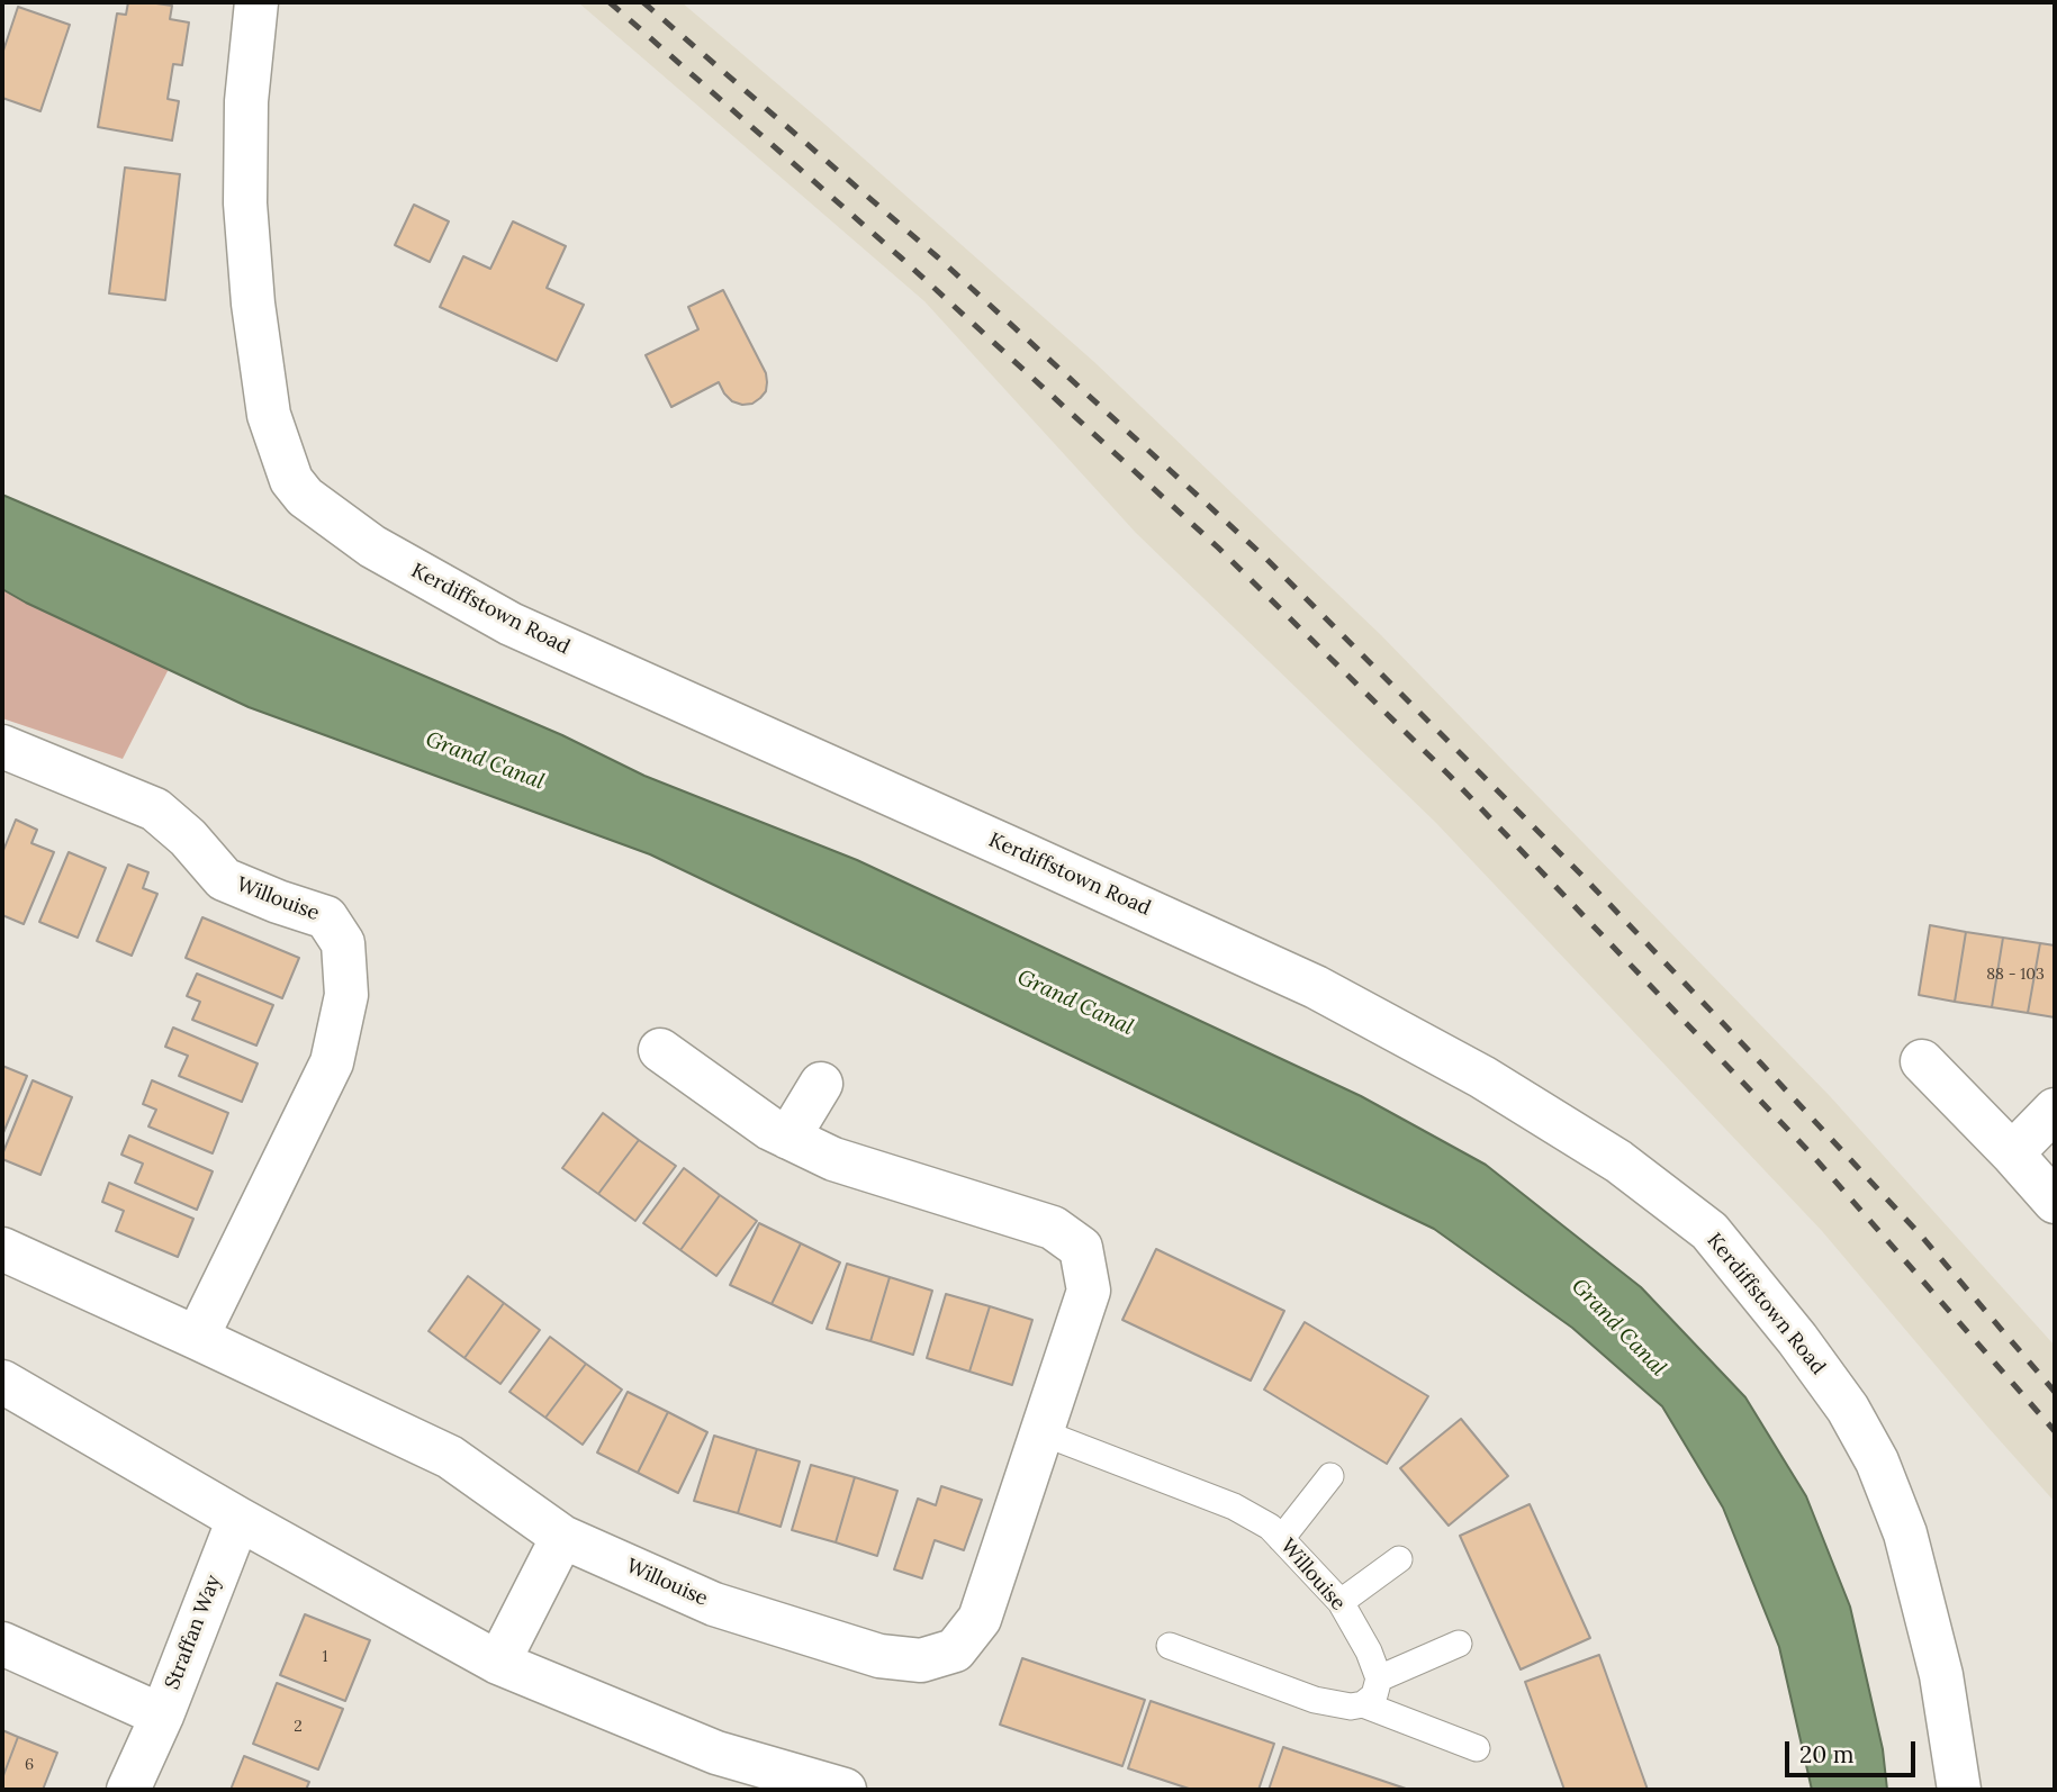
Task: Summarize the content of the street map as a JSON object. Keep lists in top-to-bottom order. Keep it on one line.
{"streets":{"street":["Kerdiffstown Road","Willouise","Straffan Way"]},"water":["Grand Canal"],"house_numbers":["88 - 103","1","2","6"],"scale_bar":"20 m"}
